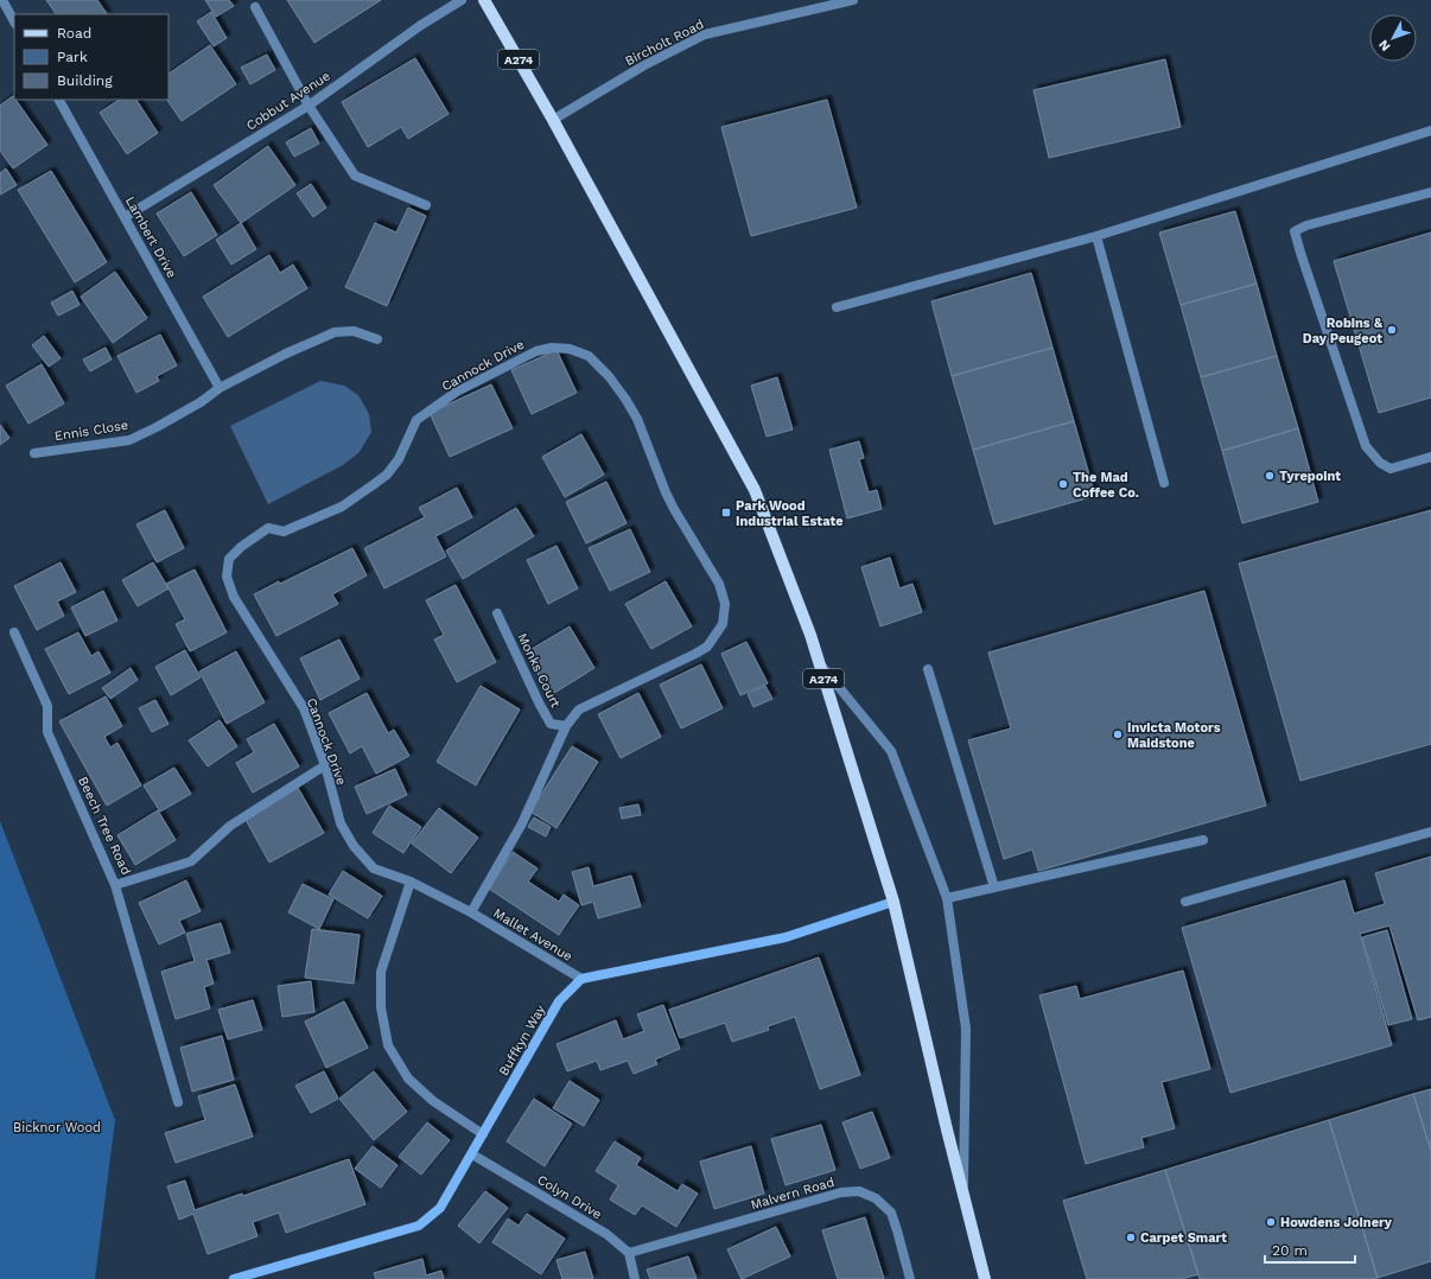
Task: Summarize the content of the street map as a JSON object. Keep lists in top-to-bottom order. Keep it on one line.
{"streets":{"main road":["A274"],"street":["Bircholt Road","Cobbut Avenue","Lambert Drive","Cannock Drive","Ennis Close","Monks Court","Beech Tree Road","Mallet Avenue","Buffkyn Way","Malvern Road","Colyn Drive"]},"crossings":[["Bircholt Road","A274"],["Cobbut Avenue","Lambert Drive"],["Lambert Drive","Ennis Close"],["Cannock Drive","Monks Court"],["Cannock Drive","Beech Tree Road"],["Cannock Drive","Mallet Avenue"],["Mallet Avenue","Buffkyn Way"],["Buffkyn Way","Colyn Drive"],["Malvern Road","Colyn Drive"]],"parks":["Bicknor Wood"],"places":{"other":["Robins & Day Peugeot","Tyrepoint","The Mad Coffee Co.","Invicta Motors Maidstone","Howdens Joinery","Carpet Smart"],"transit":["Park Wood Industrial Estate"]},"legend":["Road","Park","Building"],"scale_bar":"20 m","north":"bottom left"}
